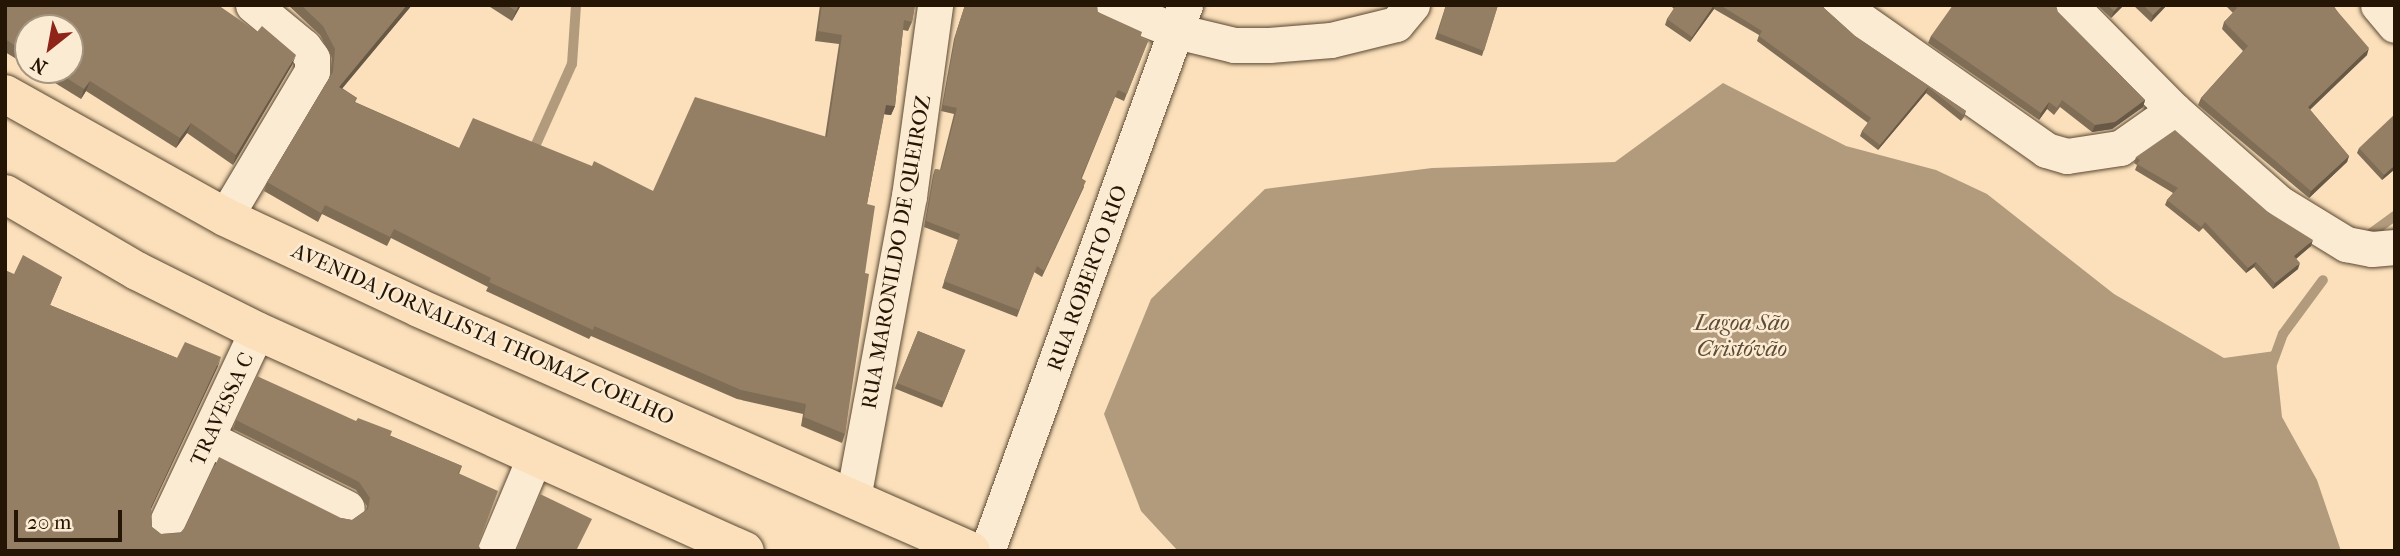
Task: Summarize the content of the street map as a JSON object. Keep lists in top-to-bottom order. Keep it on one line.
{"streets":{"main road":["AVENIDA JORNALISTA THOMAZ COELHO"],"street":["RUA MARONILDO DE QUEIROZ","RUA ROBERTO RIO","TRAVESSA C"]},"crossings":[["RUA MARONILDO DE QUEIROZ","AVENIDA JORNALISTA THOMAZ COELHO"]],"water":["Lagoa São Cristóvão"],"scale_bar":"20 m","north":"bottom left"}
